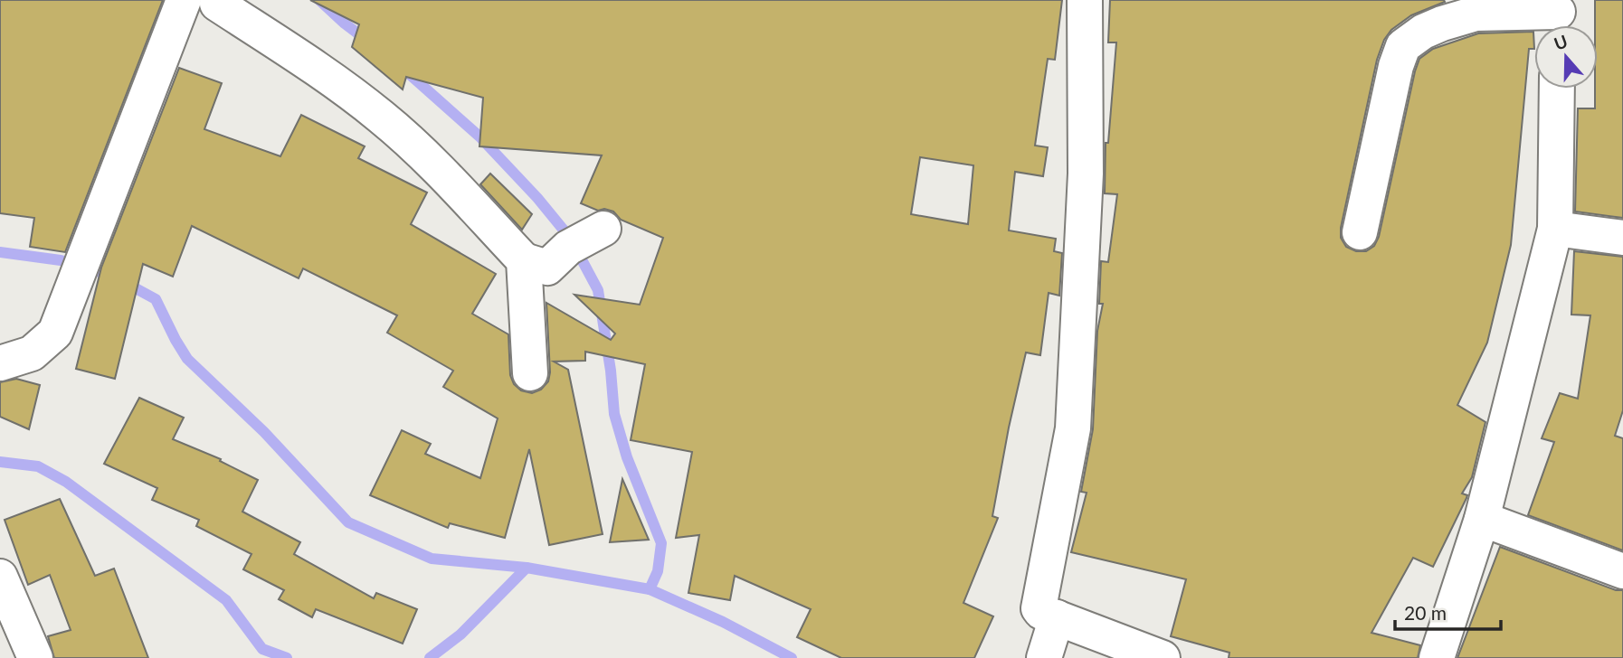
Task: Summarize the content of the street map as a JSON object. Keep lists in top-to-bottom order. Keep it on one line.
{"scale_bar":"20 m","north":"top"}
